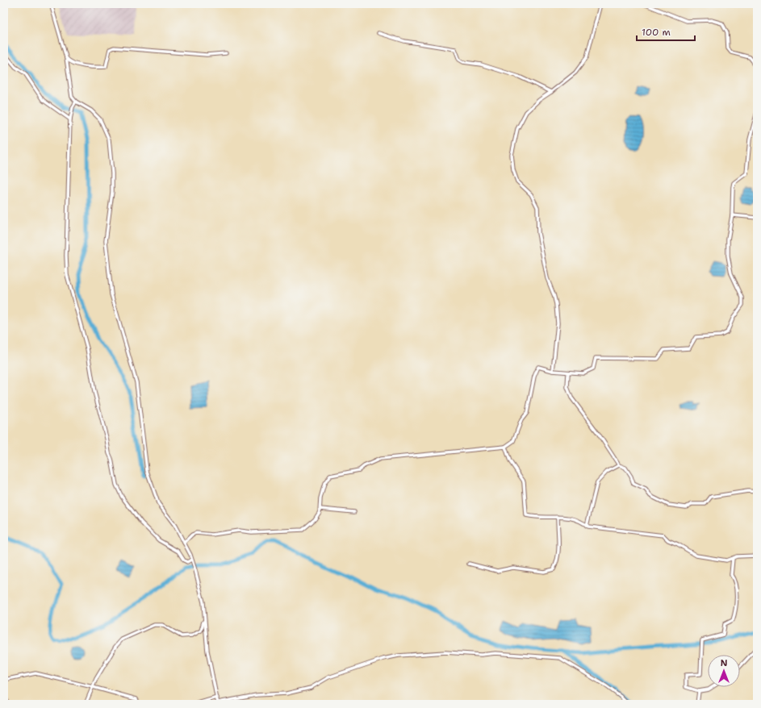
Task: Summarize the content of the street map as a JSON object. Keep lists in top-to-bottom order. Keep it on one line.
{"scale_bar":"100 m","north":"top"}
